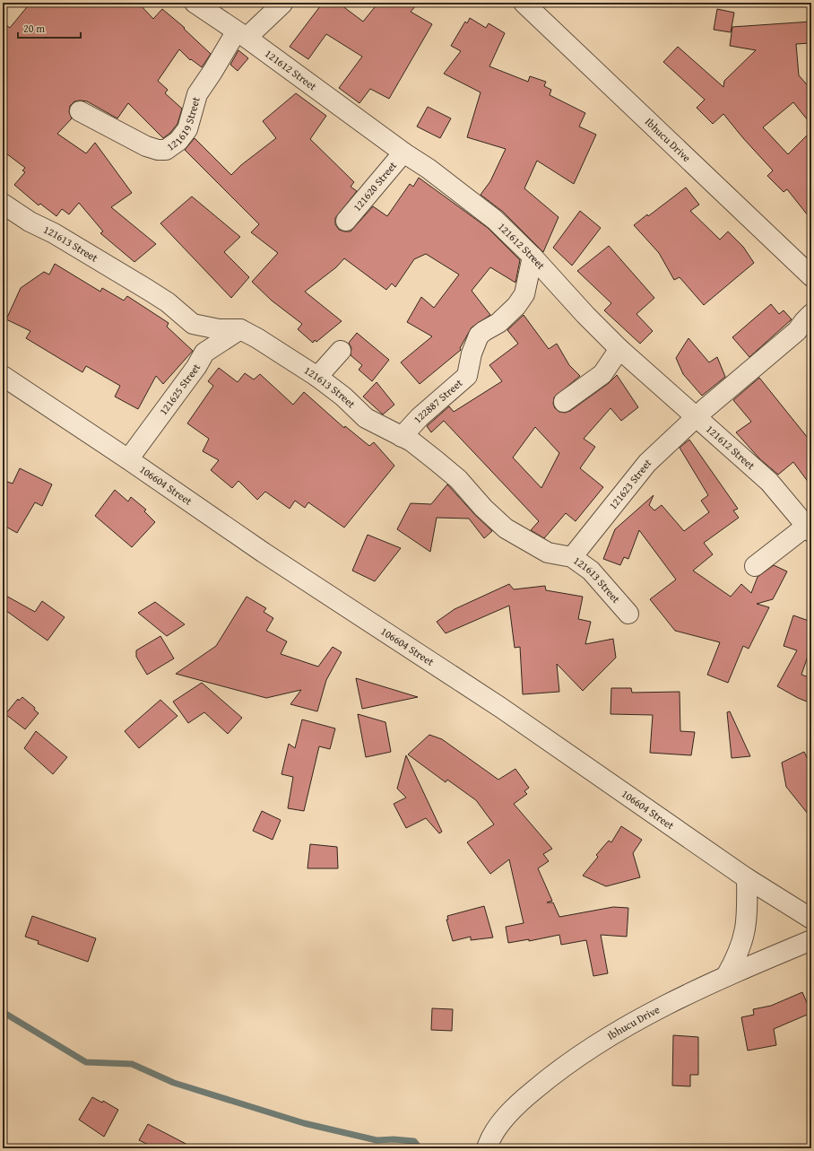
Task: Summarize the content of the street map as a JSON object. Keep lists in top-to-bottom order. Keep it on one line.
{"streets":{"street":["121612 Street","121619 Street","Ibhucu Drive","121620 Street","121613 Street","121625 Street","122887 Street","121623 Street","106604 Street"]},"crossings":[["121612 Street","121619 Street"],["121612 Street","121620 Street"],["121612 Street","122887 Street"],["121612 Street","121623 Street"],["121613 Street","121625 Street"],["121613 Street","122887 Street"],["121613 Street","121623 Street"],["121625 Street","106604 Street"]],"scale_bar":"20 m"}
